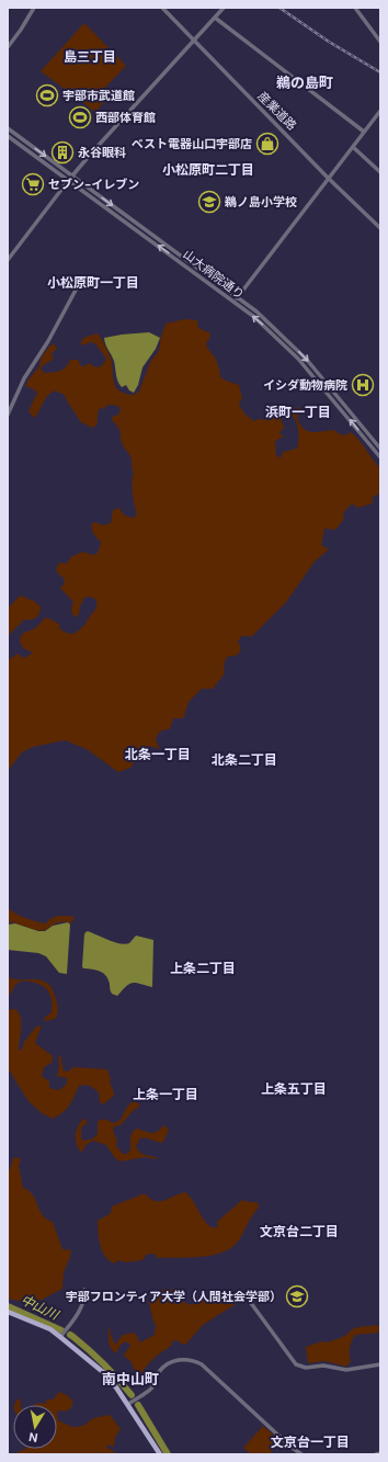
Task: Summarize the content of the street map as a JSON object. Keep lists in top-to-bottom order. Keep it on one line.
{"streets":{"street":["産業道路","山大病院通り"]},"districts":["島三丁目","鵜の島町","小松原町二丁目","小松原町一丁目","浜町一丁目","北条一丁目","北条二丁目","上条二丁目","上条五丁目","上条一丁目","文京台二丁目","南中山町","文京台一丁目"],"water":["中山川"],"places":{"sports":["宇部市武道館","西部体育館"],"shop":["ベスト電器山口宇部店"],"building":["永谷眼科"],"supermarket":["セブン-イレブン"],"school or university":["鵜ノ島小学校","宇部フロンティア大学（人間社会学部）"],"hospital":["イシダ動物病院"]},"north":"bottom"}
